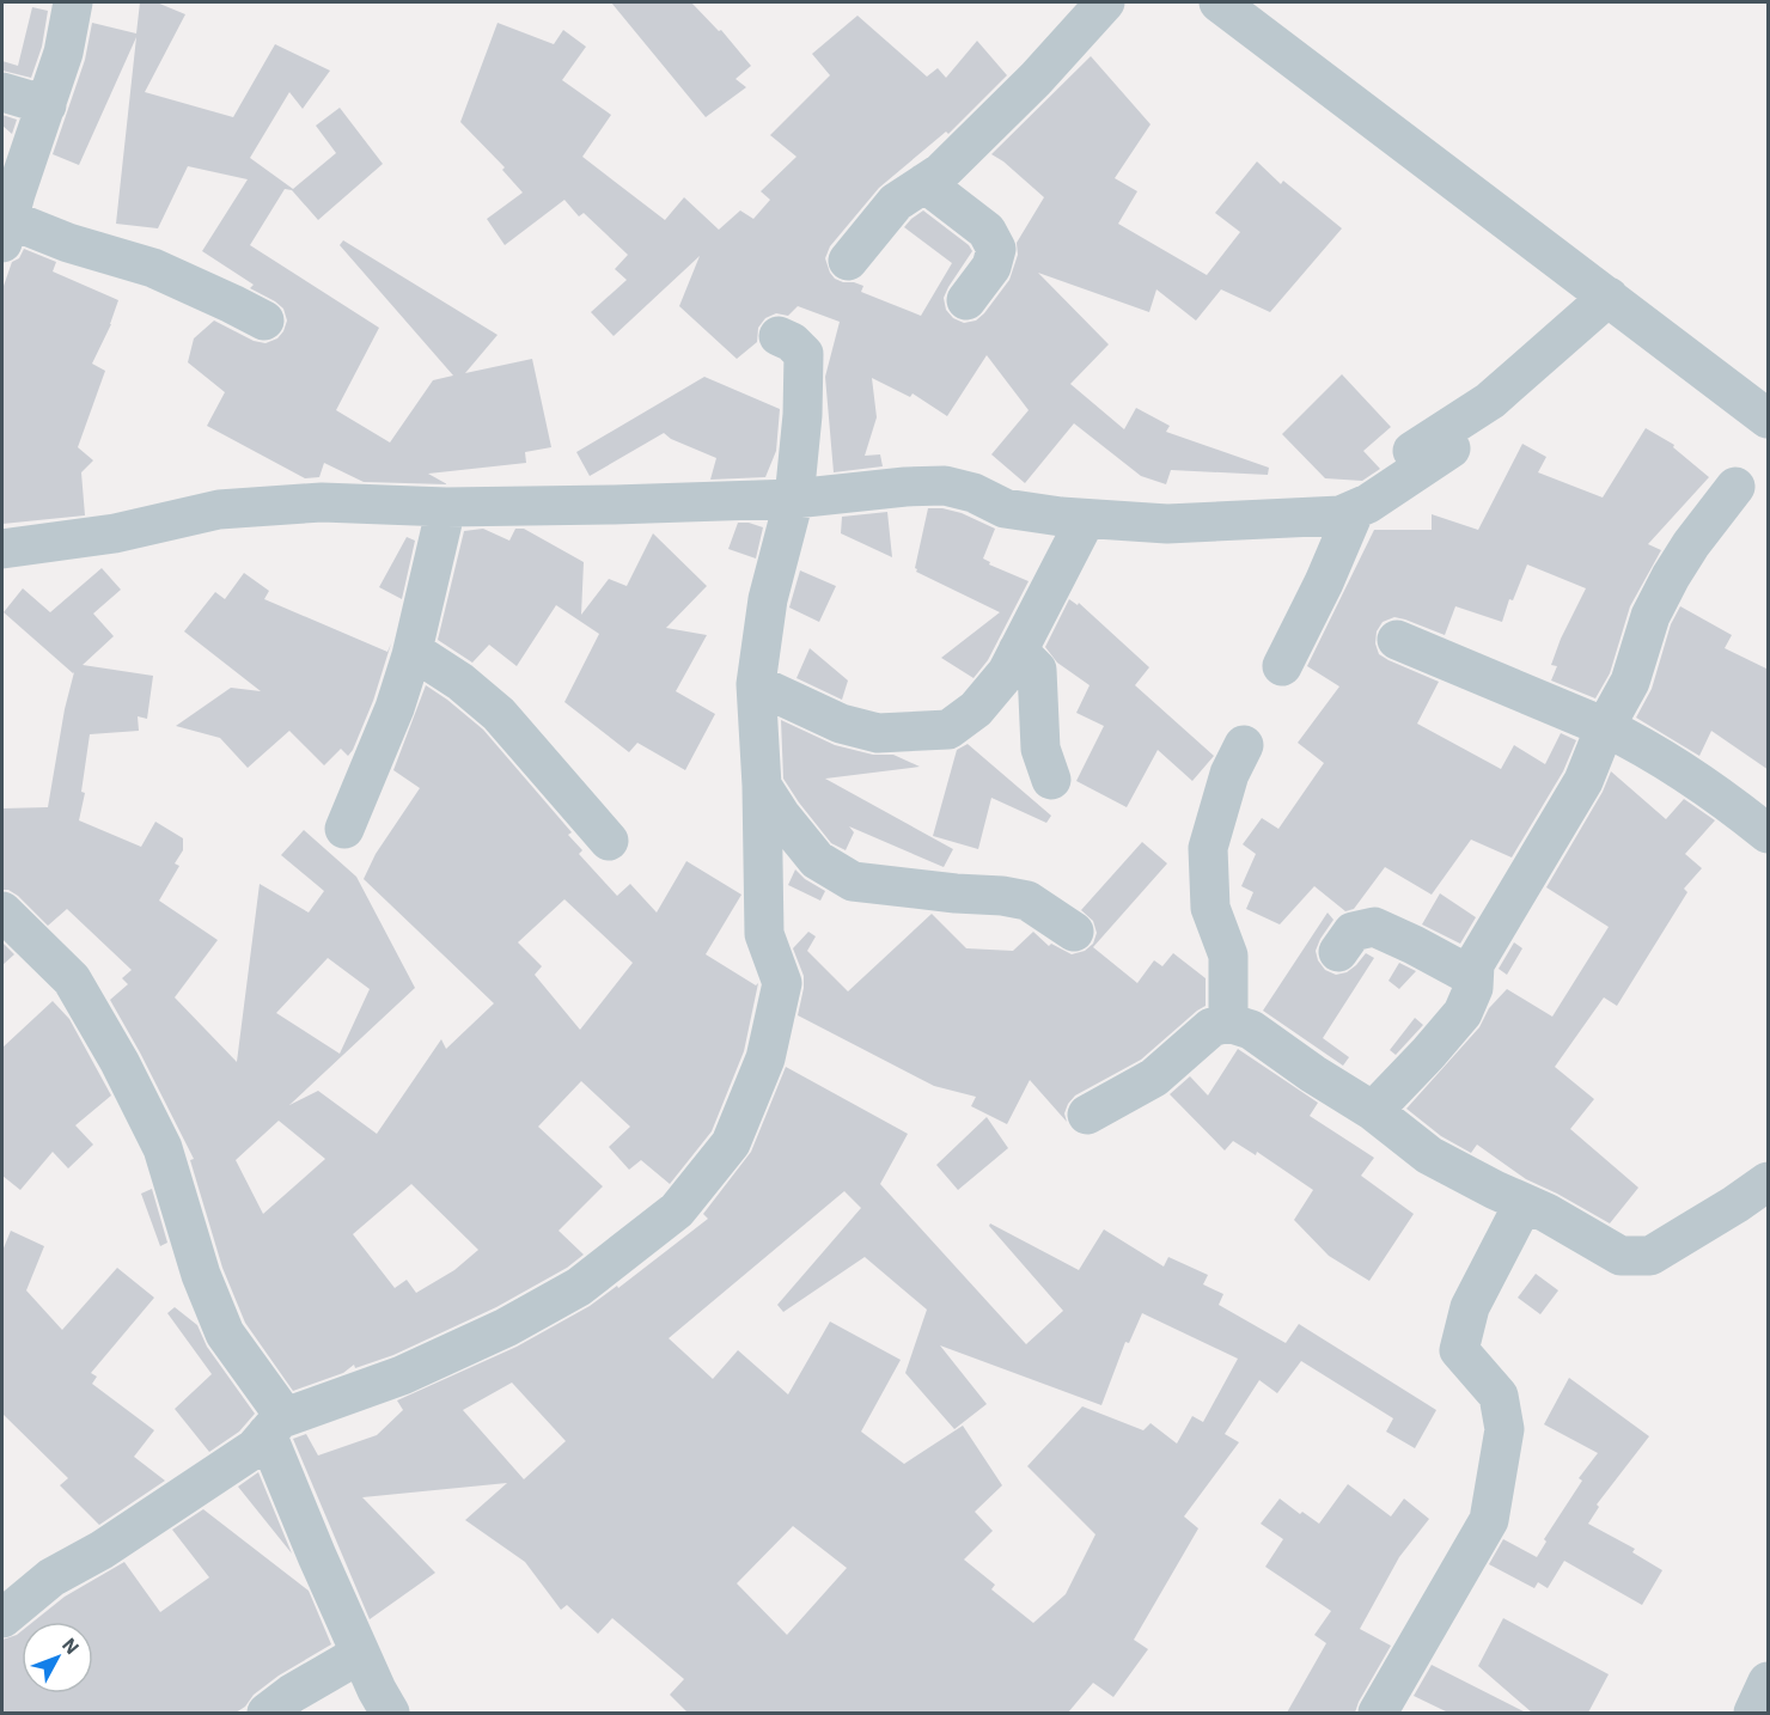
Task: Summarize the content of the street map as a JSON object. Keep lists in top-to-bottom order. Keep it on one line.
{"north":"top right"}
